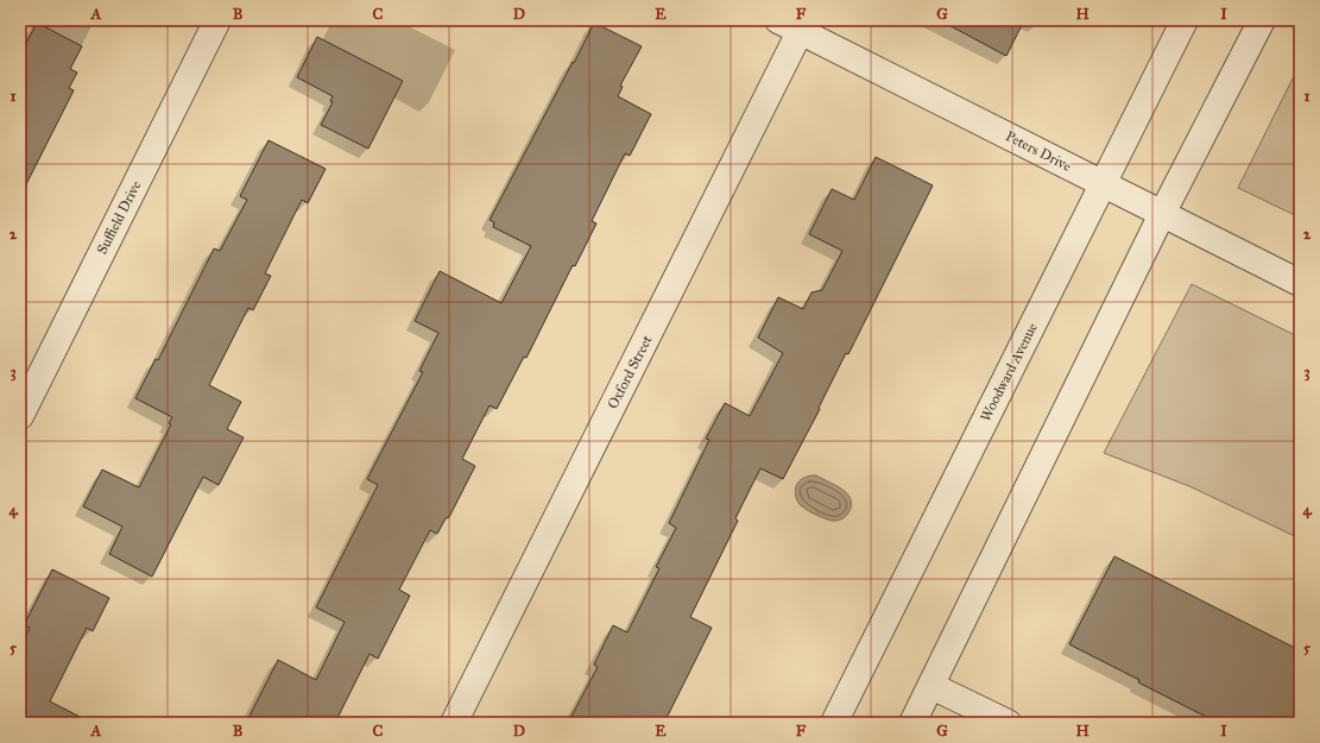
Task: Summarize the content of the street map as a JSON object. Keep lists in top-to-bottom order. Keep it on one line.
{"streets":{"street":["Peters Drive","Suffield Drive","Oxford Street","Woodward Avenue"]},"crossings":[["Peters Drive","Oxford Street"],["Peters Drive","Woodward Avenue"]],"grid":{"columns":["A","B","C","D","E","F","G","H","I"],"rows":["1","2","3","4","5"]}}
